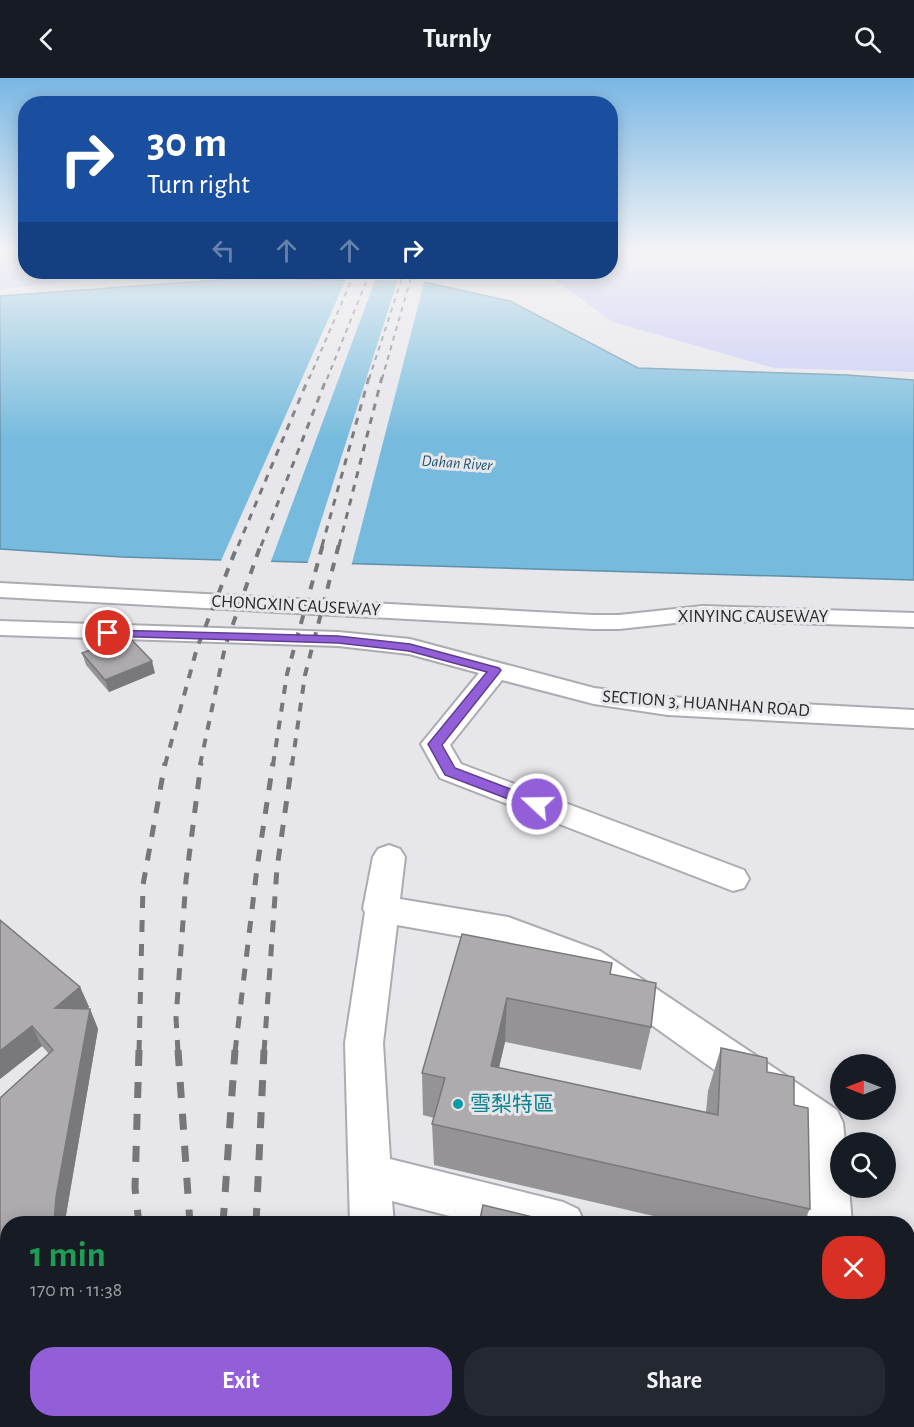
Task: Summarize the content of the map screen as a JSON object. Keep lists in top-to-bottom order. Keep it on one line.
{"streets":{"street":["CHONGXIN CAUSEWAY","XINYING CAUSEWAY","SECTION 3, HUANHAN ROAD"]},"crossings":[["CHONGXIN CAUSEWAY","XINYING CAUSEWAY"]],"water":["Dahan River"],"places":["雪梨特區"],"north":"left","page":{"header":"Turnly","turn":["30 m","Turn right"],"heading":["1 min","170 m · 11:38"],"buttons":["Exit","Share"]}}
